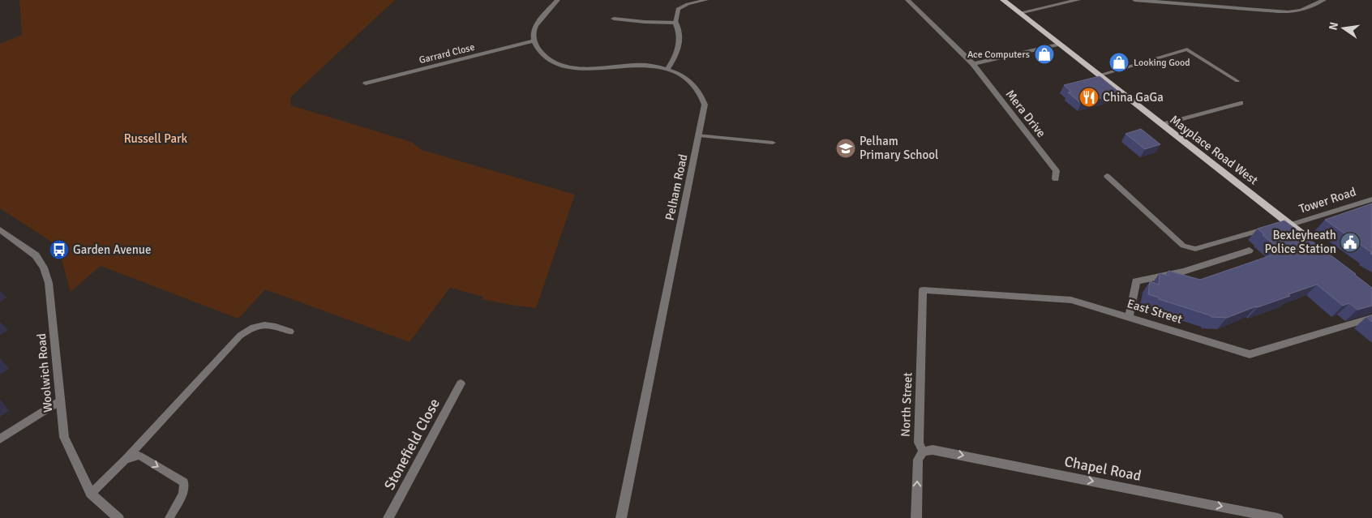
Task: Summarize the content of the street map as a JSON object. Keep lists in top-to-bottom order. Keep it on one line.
{"streets":{"main road":["Mayplace Road West"],"street":["Garrard Close","Mera Drive","Pelham Road","Tower Road","East Street","Woolwich Road","North Street","Stonefield Close","Chapel Road"]},"crossings":[["Garrard Close","Pelham Road"],["Mayplace Road West","Tower Road"],["East Street","North Street"],["North Street","Chapel Road"]],"one_way":["Chapel Road"],"parks":["Russell Park"],"places":{"shop":["Ace Computers","Looking Good"],"restaurant":["China GaGa"],"school or university":["Pelham Primary School"],"public building":["Bexleyheath Police Station"],"bus stop":["Garden Avenue"]},"north":"left"}
